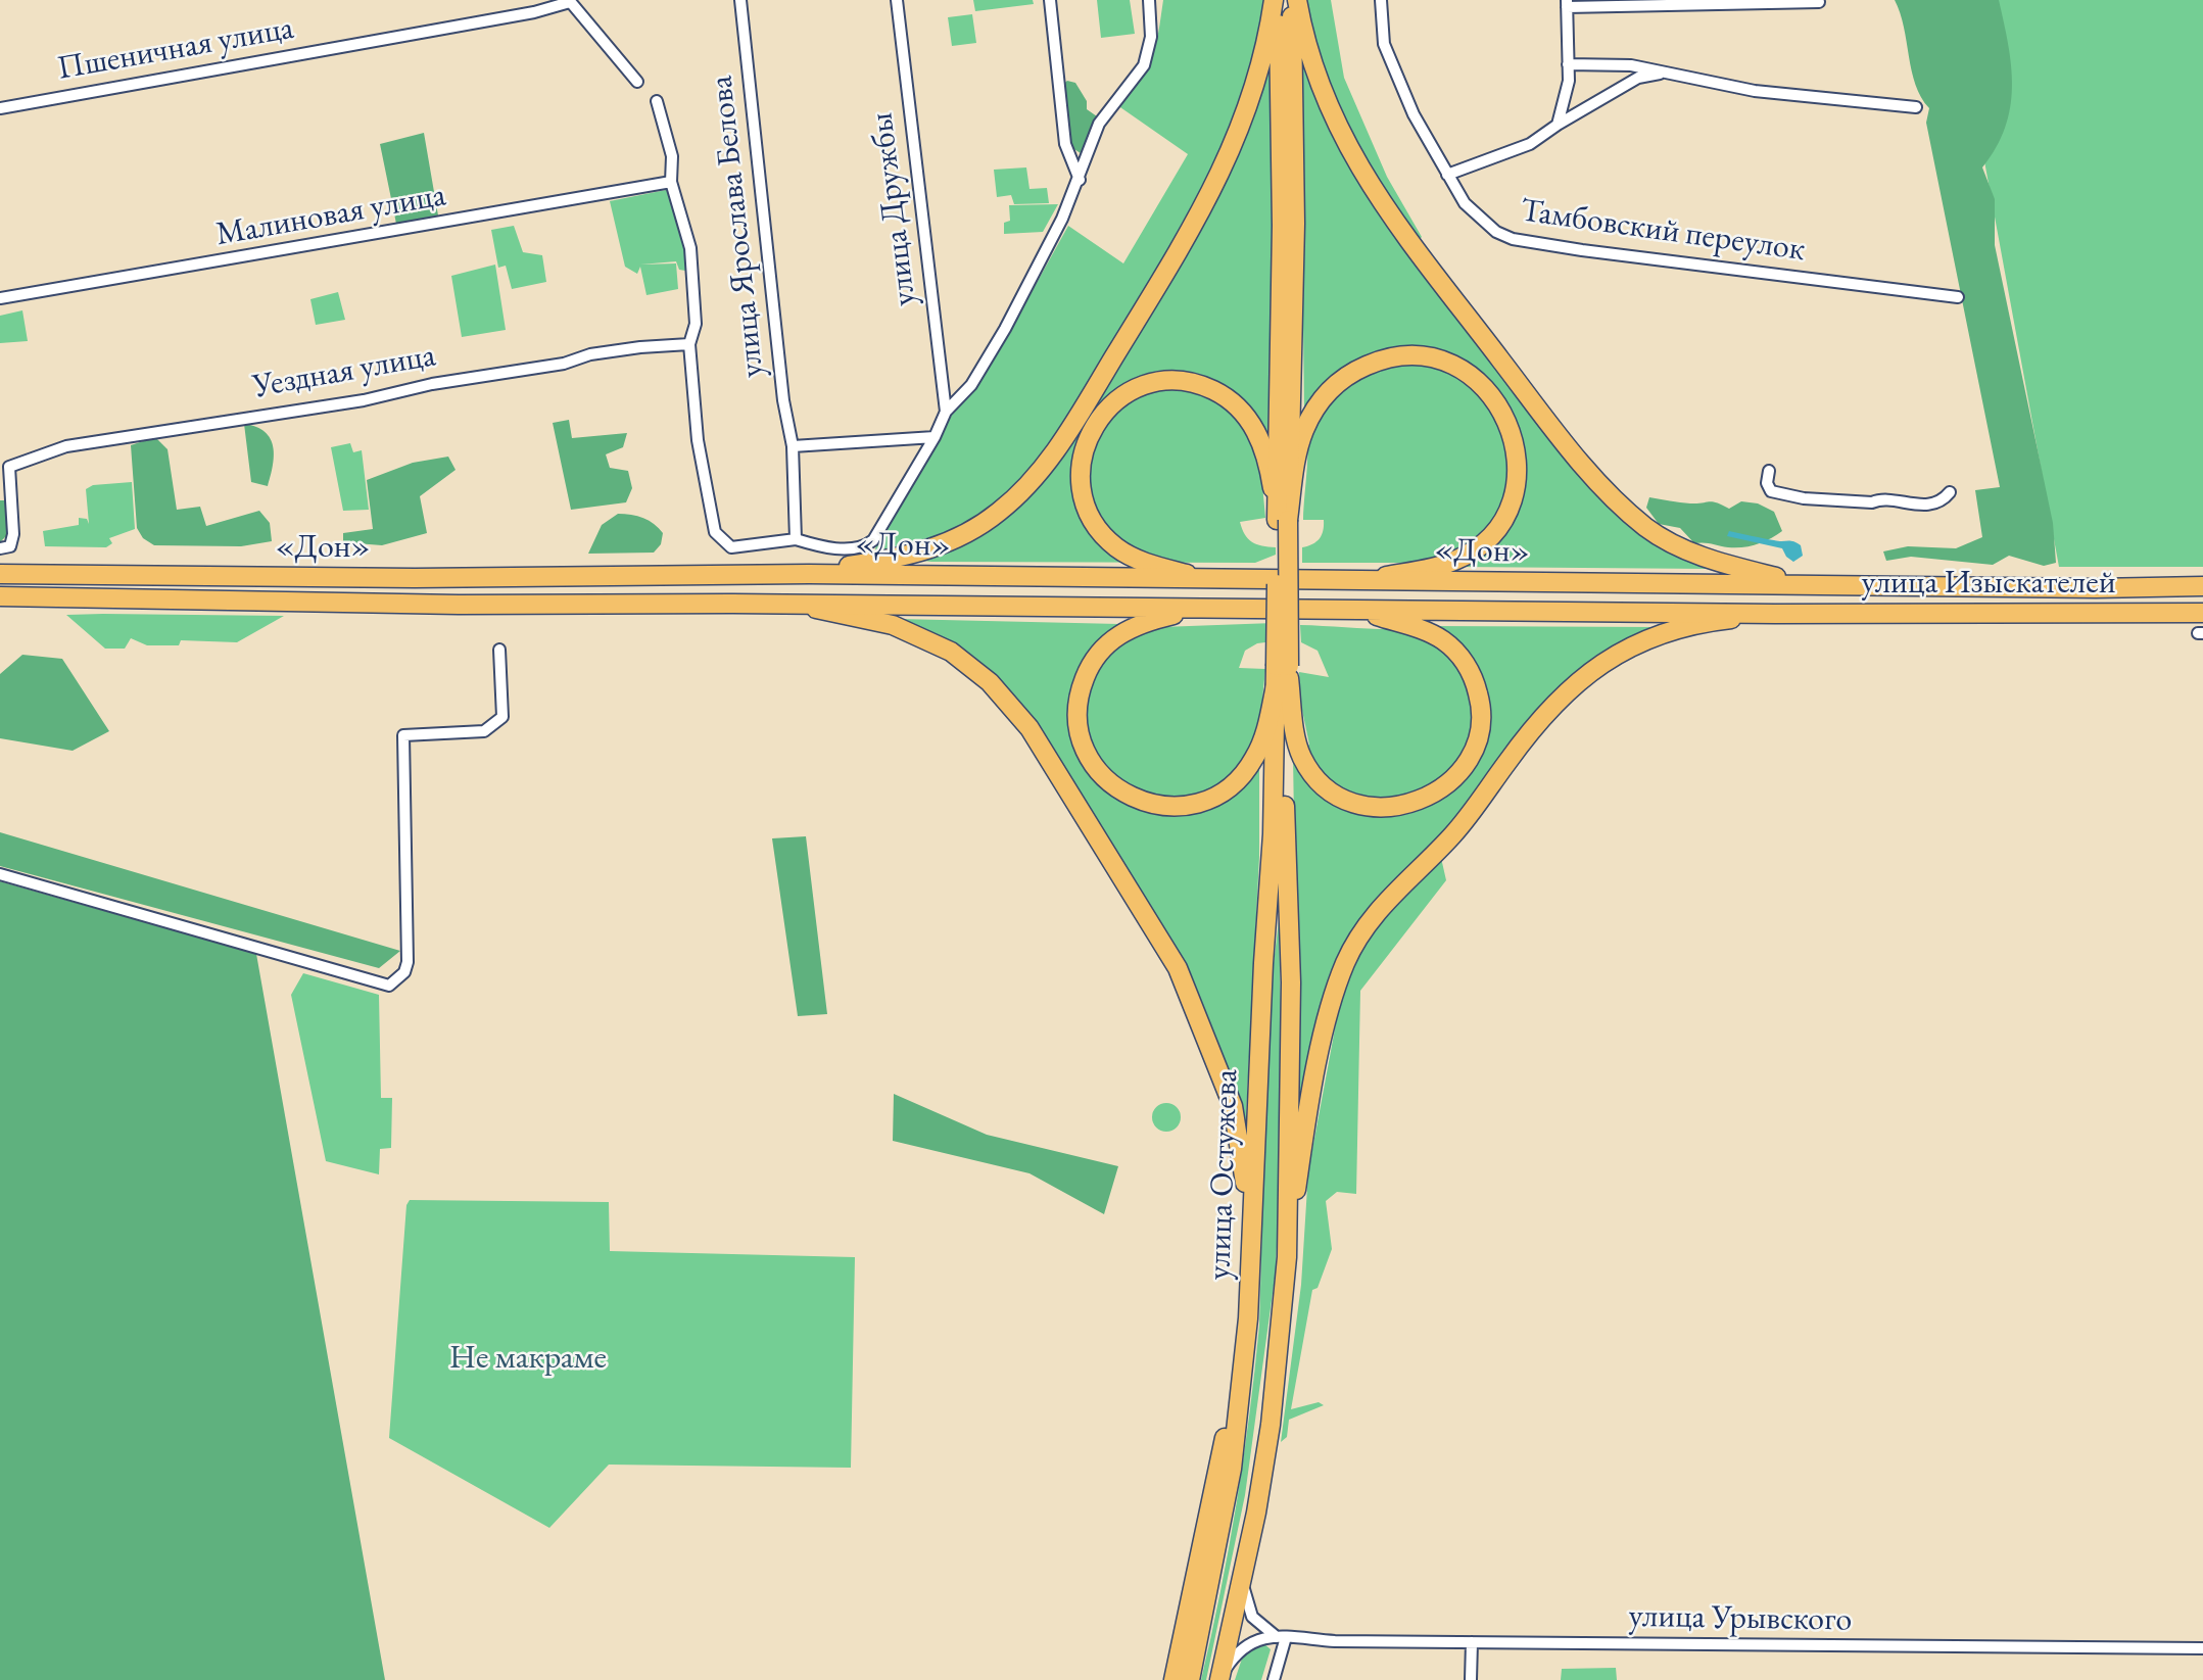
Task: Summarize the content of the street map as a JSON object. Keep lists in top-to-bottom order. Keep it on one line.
{"streets":{"main road":["«Дон»","улица Изыскателей","улица Остужева"],"street":["Пшеничная улица","улица Дружбы","Малиновая улица","улица Ярослава Белова","Тамбовский переулок","Уездная улица","улица Урывского"]},"crossings":[["«Дон»","улица Изыскателей"],["улица Остужева","улица Урывского"]],"parks":["Не макраме"]}
